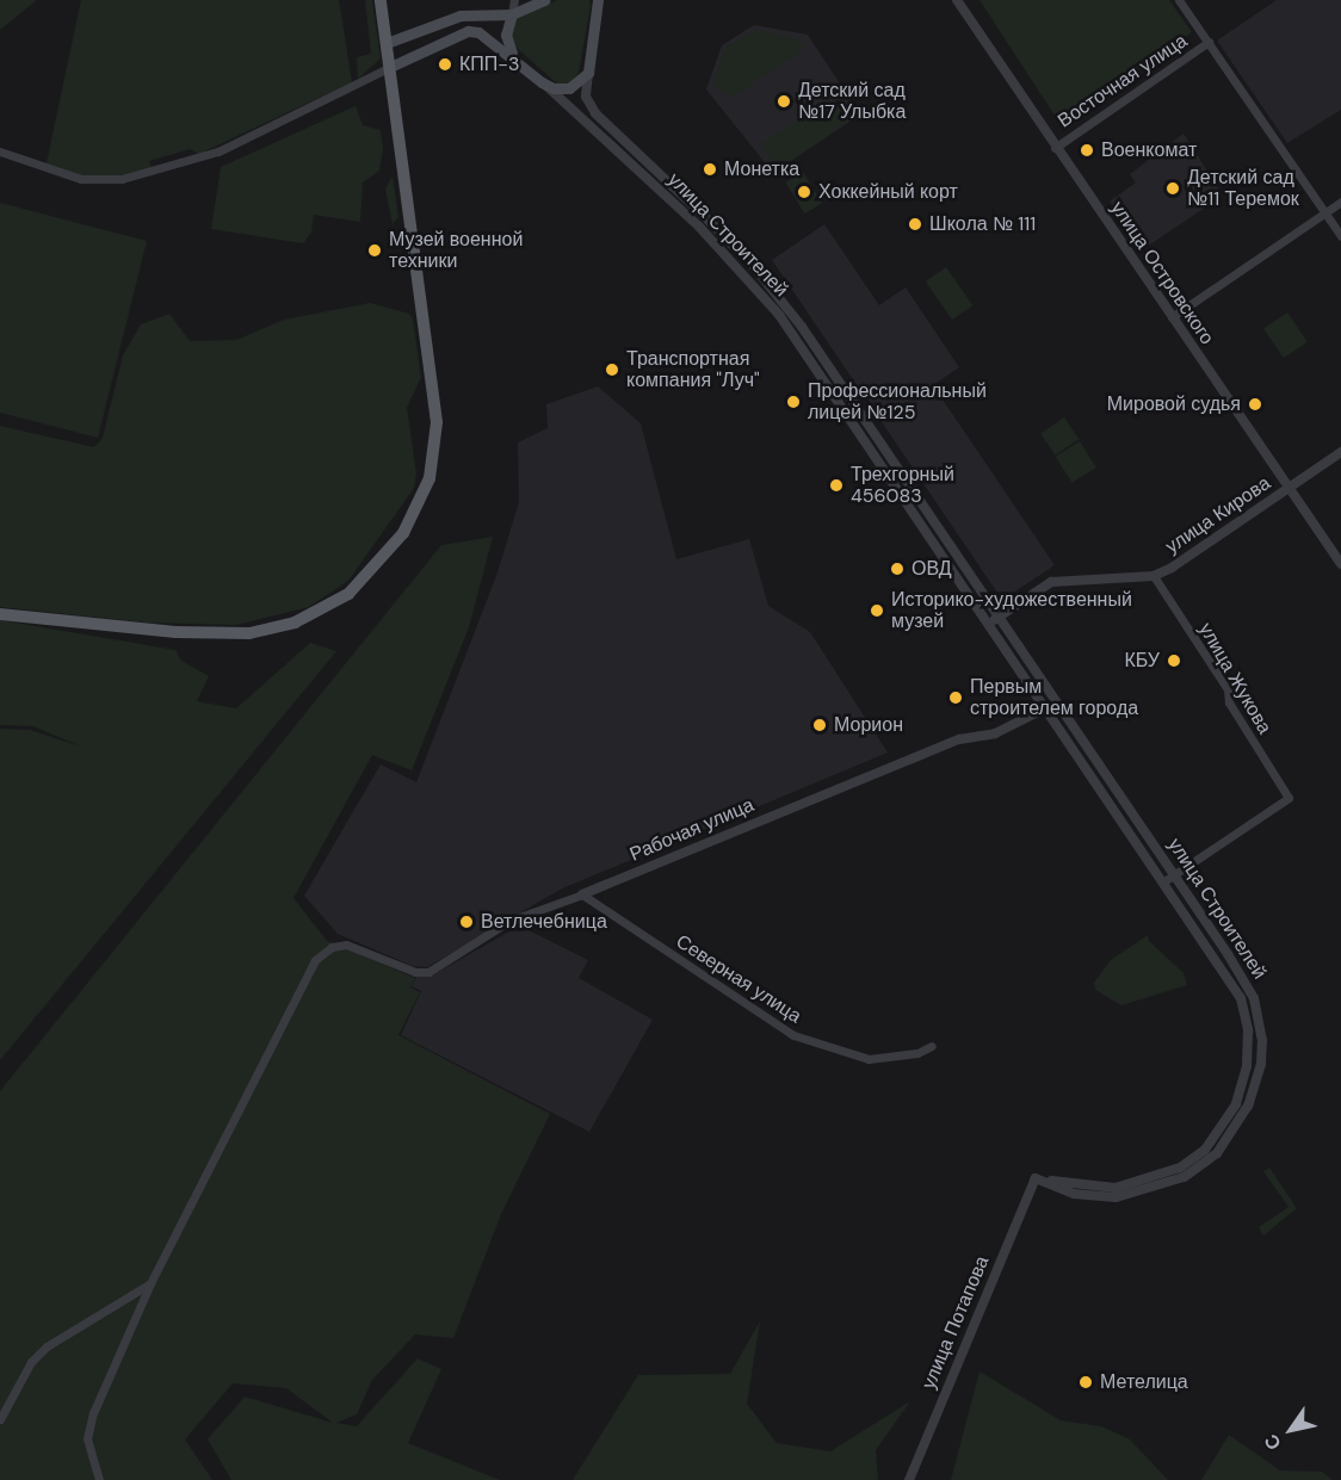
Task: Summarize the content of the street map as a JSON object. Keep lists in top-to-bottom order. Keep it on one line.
{"streets":{"street":["Восточная улица","улица Строителей","улица Островского","улица Кирова","улица Жукова","Рабочая улица","Северная улица","улица Потапова"]},"crossings":[["Восточная улица","улица Островского"],["улица Строителей","улица Кирова"],["улица Строителей","улица Жукова"],["улица Строителей","Рабочая улица"],["улица Строителей","улица Потапова"],["улица Островского","улица Кирова"],["улица Кирова","улица Жукова"],["Рабочая улица","Северная улица"]],"places":["КПП-3","Детский сад №17 Улыбка","Военкомат","Монетка","Детский сад №11 Теремок","Хоккейный корт","Школа № 111","Музей военной техники","Транспортная компания \"Луч\"","Профессиональный лицей №125","Мировой судья","Трехгорный 456083","ОВД","Историко-художественный музей","КБУ","Первым строителем города","Морион","Ветлечебница","Метелица"],"north":"bottom left"}
